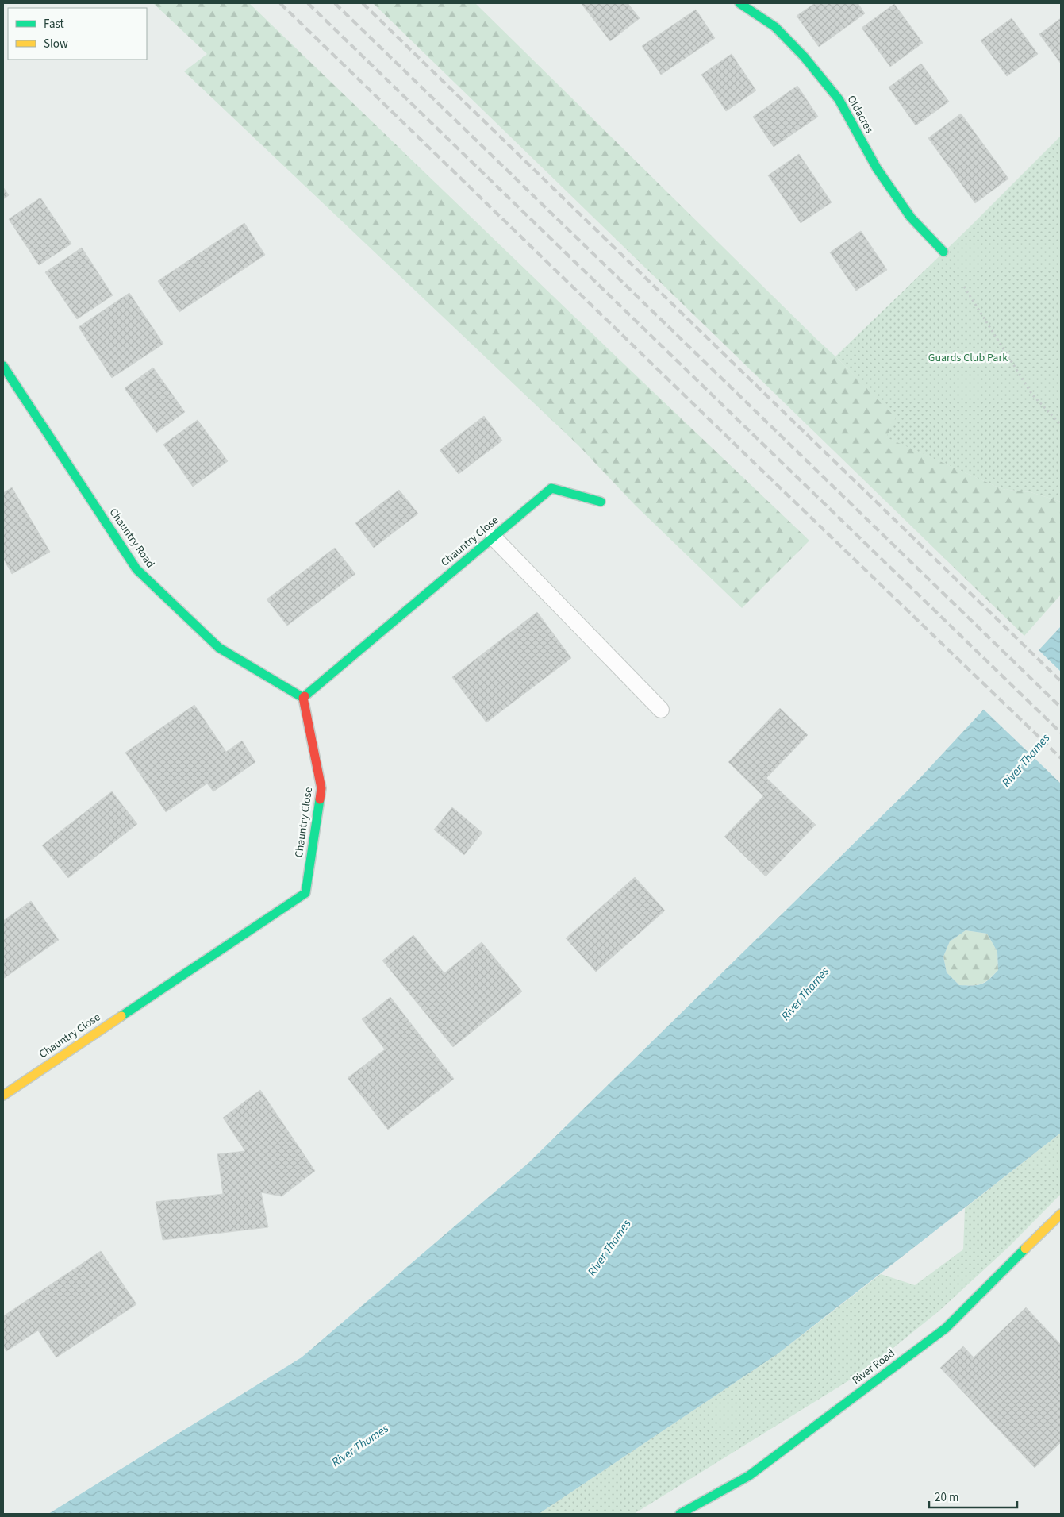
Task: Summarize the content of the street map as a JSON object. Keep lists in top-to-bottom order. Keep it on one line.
{"streets":{"street":["Oldacres","Chauntry Road","Chauntry Close","River Road"]},"crossings":[["Chauntry Road","Chauntry Close"]],"water":["River Thames"],"parks":["Guards Club Park"],"legend":["Fast","Slow"],"scale_bar":"20 m"}
